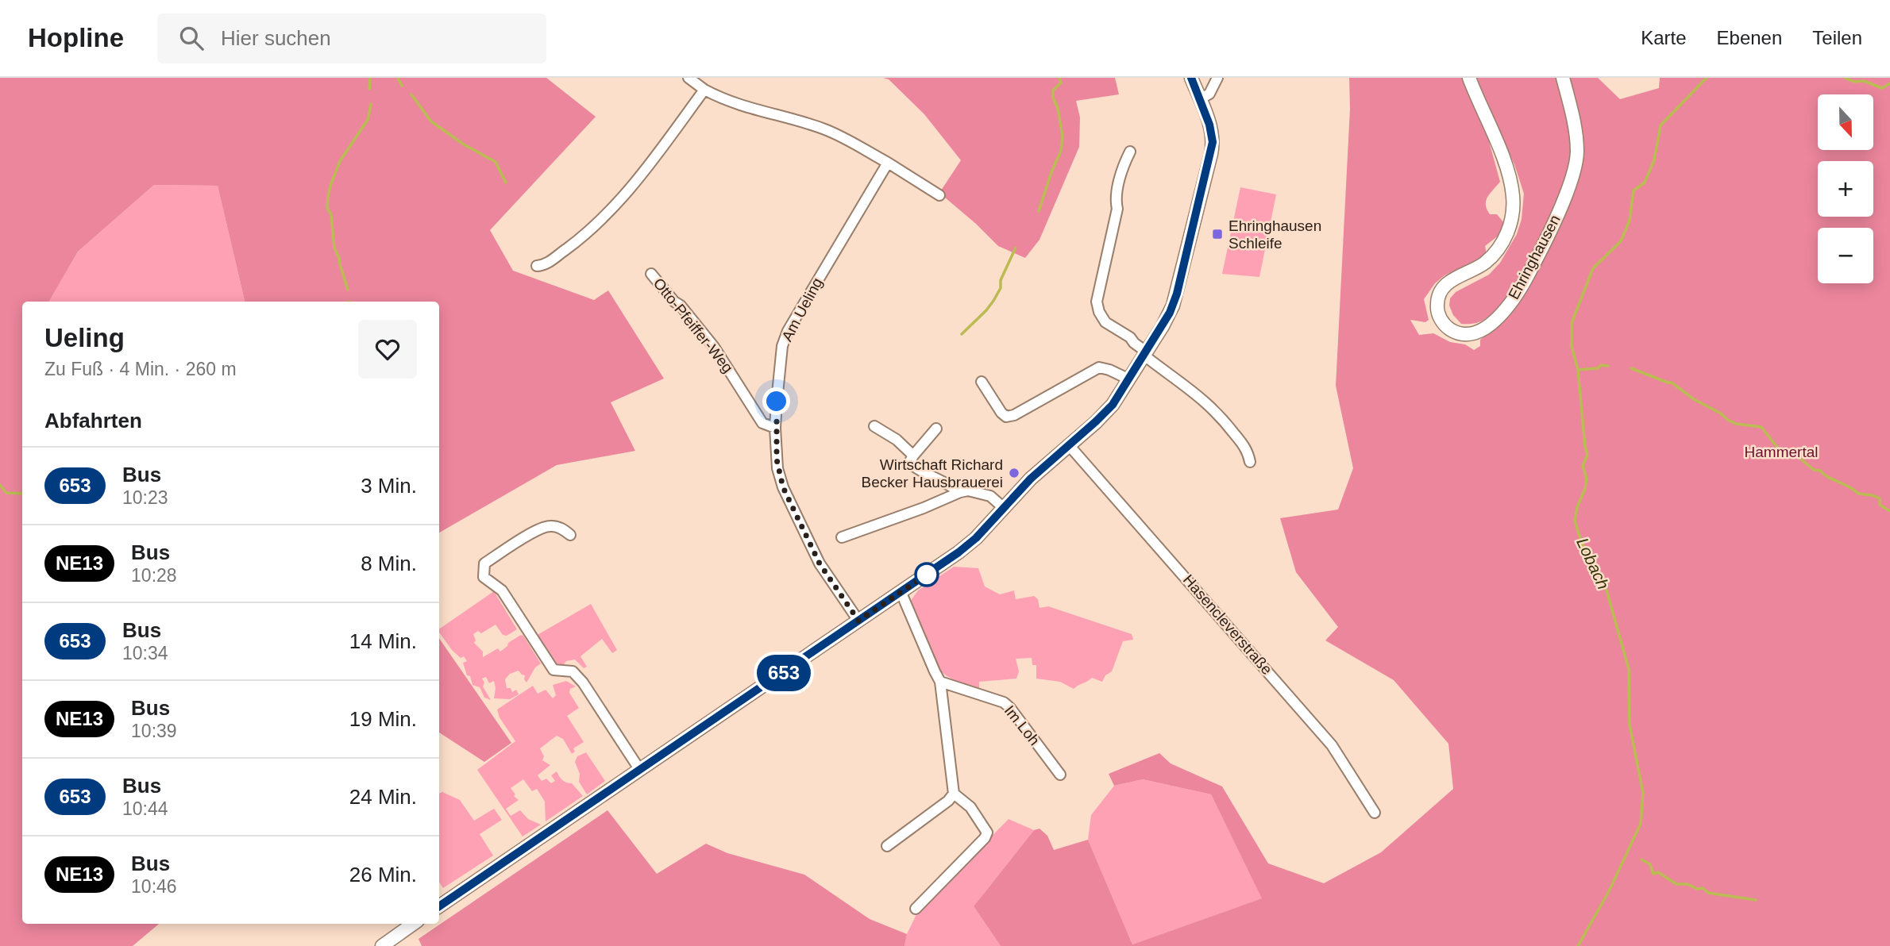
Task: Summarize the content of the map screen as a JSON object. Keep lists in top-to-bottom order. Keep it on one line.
{"streets":{"main road":["Ehringhausen"],"street":["Am Ueling","Otto-Pfeiffer-Weg","Hasencleverstraße","Im Loh"]},"crossings":[["Am Ueling","Otto-Pfeiffer-Weg"]],"water":["Lobach"],"parks":["Hammertal"],"places":{"transit":["Ehringhausen Schleife"],"other":["Wirtschaft Richard Becker Hausbrauerei"]},"lines":["bus line 653"],"north":"bottom","page":{"header":"Hopline","search":"Hier suchen","nav":["Karte","Ebenen","Teilen"],"on_map":"653","map_buttons":["+","−"],"heading":[["Ueling","Zu Fuß · 4 Min. · 260 m"],"Abfahrten"],"list":[{"mark":"653","name":"Bus","note":"10:23","value":"3 Min."},{"mark":"NE13","name":"Bus","note":"10:28","value":"8 Min."},{"mark":"653","name":"Bus","note":"10:34","value":"14 Min."},{"mark":"NE13","name":"Bus","note":"10:39","value":"19 Min."},{"mark":"653","name":"Bus","note":"10:44","value":"24 Min."},{"mark":"NE13","name":"Bus","note":"10:46","value":"26 Min."}]}}
